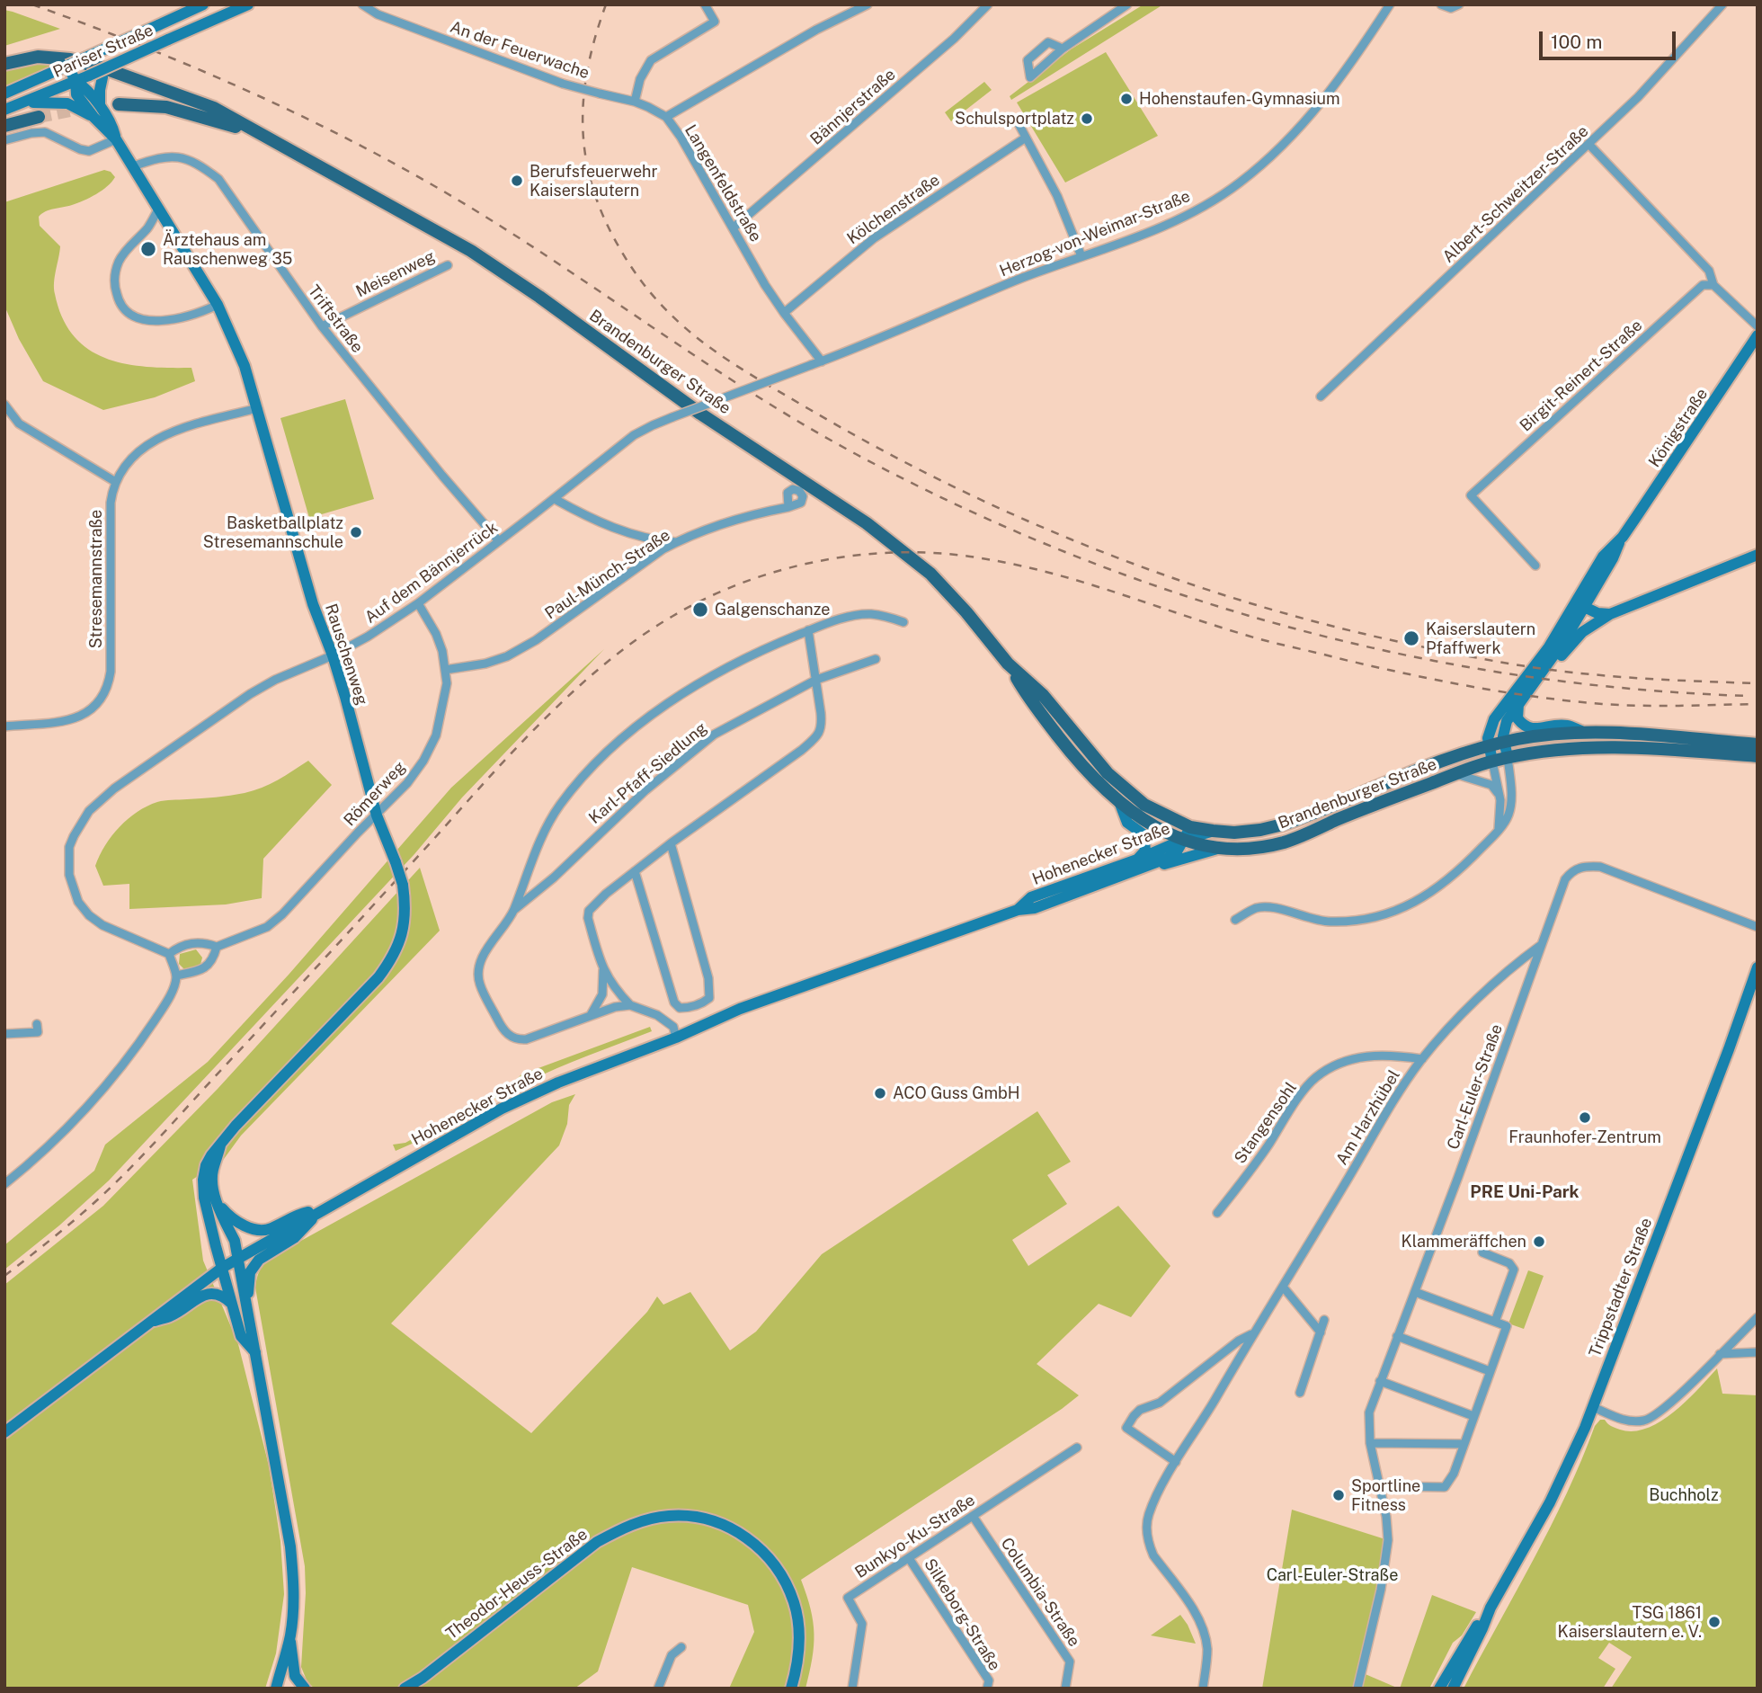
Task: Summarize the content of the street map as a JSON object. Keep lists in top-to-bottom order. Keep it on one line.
{"streets":{"main road":["Pariser Straße","Brandenburger Straße","Königstraße","Rauschenweg","Hohenecker Straße","Trippstadter Straße","Theodor-Heuss-Straße"],"street":["An der Feuerwache","Bännjerstraße","Langenfeldstraße","Albert-Schweitzer-Straße","Kölchenstraße","Herzog-von-Weimar-Straße","Meisenweg","Triftstraße","Birgit-Reinert-Straße","Auf dem Bännjerrück","Paul-Münch-Straße","Stresemannstraße","Karl-Pfaff-Siedlung","Römerweg","Carl-Euler-Straße","Am Harzhübel","Stangensohl","Bunkyo-Ku-Straße","Columbia-Straße","Silkeborg-Straße"]},"crossings":[["An der Feuerwache","Langenfeldstraße"],["Pariser Straße","Rauschenweg"],["Bännjerstraße","Langenfeldstraße"],["Langenfeldstraße","Kölchenstraße"],["Langenfeldstraße","Herzog-von-Weimar-Straße"],["Herzog-von-Weimar-Straße","Auf dem Bännjerrück"],["Meisenweg","Triftstraße"],["Triftstraße","Auf dem Bännjerrück"],["Triftstraße","Rauschenweg"],["Brandenburger Straße","Königstraße"],["Brandenburger Straße","Hohenecker Straße"],["Auf dem Bännjerrück","Rauschenweg"],["Auf dem Bännjerrück","Römerweg"],["Paul-Münch-Straße","Römerweg"],["Rauschenweg","Römerweg"],["Rauschenweg","Hohenecker Straße"],["Carl-Euler-Straße","Am Harzhübel"],["Am Harzhübel","Stangensohl"],["Bunkyo-Ku-Straße","Columbia-Straße"],["Bunkyo-Ku-Straße","Silkeborg-Straße"]],"districts":["PRE Uni-Park"],"parks":["Buchholz","Carl-Euler-Straße"],"places":["Hohenstaufen-Gymnasium","Schulsportplatz","Berufsfeuerwehr Kaiserslautern","Ärztehaus am Rauschenweg 35","Basketballplatz Stresemannschule","Galgenschanze","Kaiserslautern Pfaffwerk","ACO Guss GmbH","Fraunhofer-Zentrum","Klammeräffchen","Sportline Fitness","TSG 1861 Kaiserslautern e. V."],"scale_bar":"100 m"}
